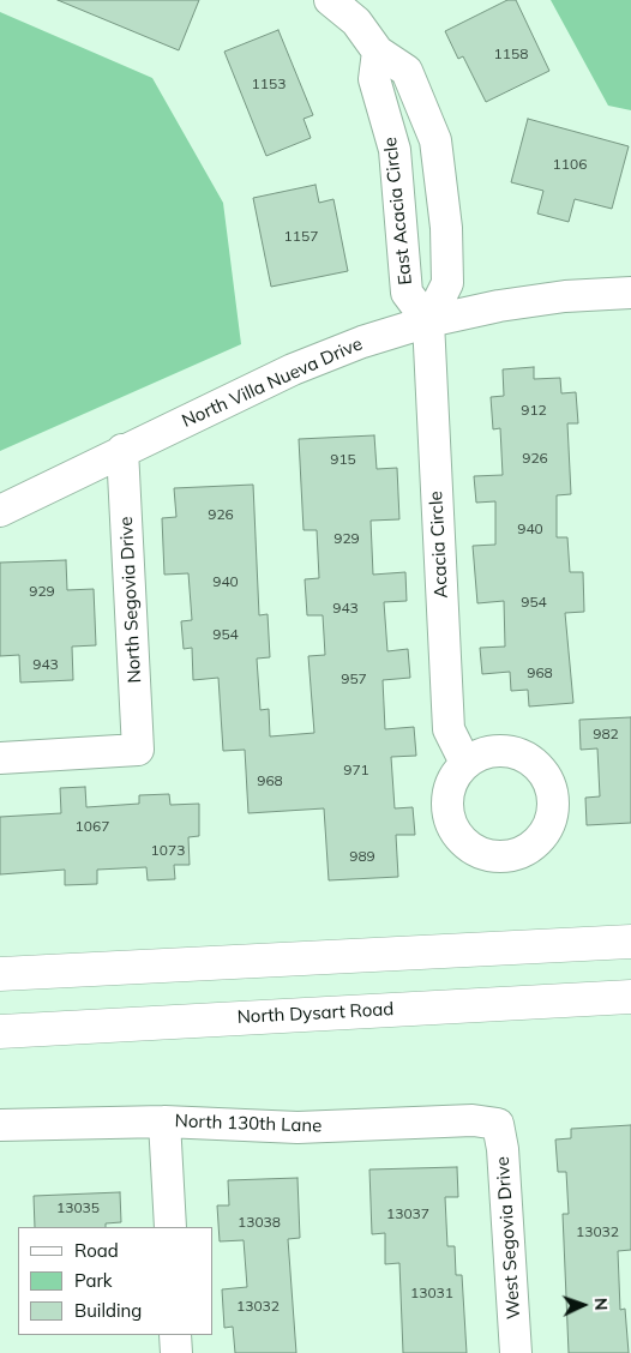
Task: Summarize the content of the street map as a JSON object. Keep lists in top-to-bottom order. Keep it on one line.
{"streets":{"main road":["North Dysart Road"],"street":["East Acacia Circle","North Villa Nueva Drive","Acacia Circle","North Segovia Drive","North 130th Lane","West Segovia Drive"]},"crossings":[["East Acacia Circle","North Villa Nueva Drive"],["East Acacia Circle","Acacia Circle"],["North Villa Nueva Drive","Acacia Circle"],["North Villa Nueva Drive","North Segovia Drive"],["North 130th Lane","West Segovia Drive"]],"house_numbers":["1158","1153","1106","1157","912","926","915","926","940","929","940","929","954","943","954","943","968","957","982","971","968","1067","1073","989","13035","13037","13038","13032","13031","13032"],"legend":["Road","Park","Building"],"north":"right"}
